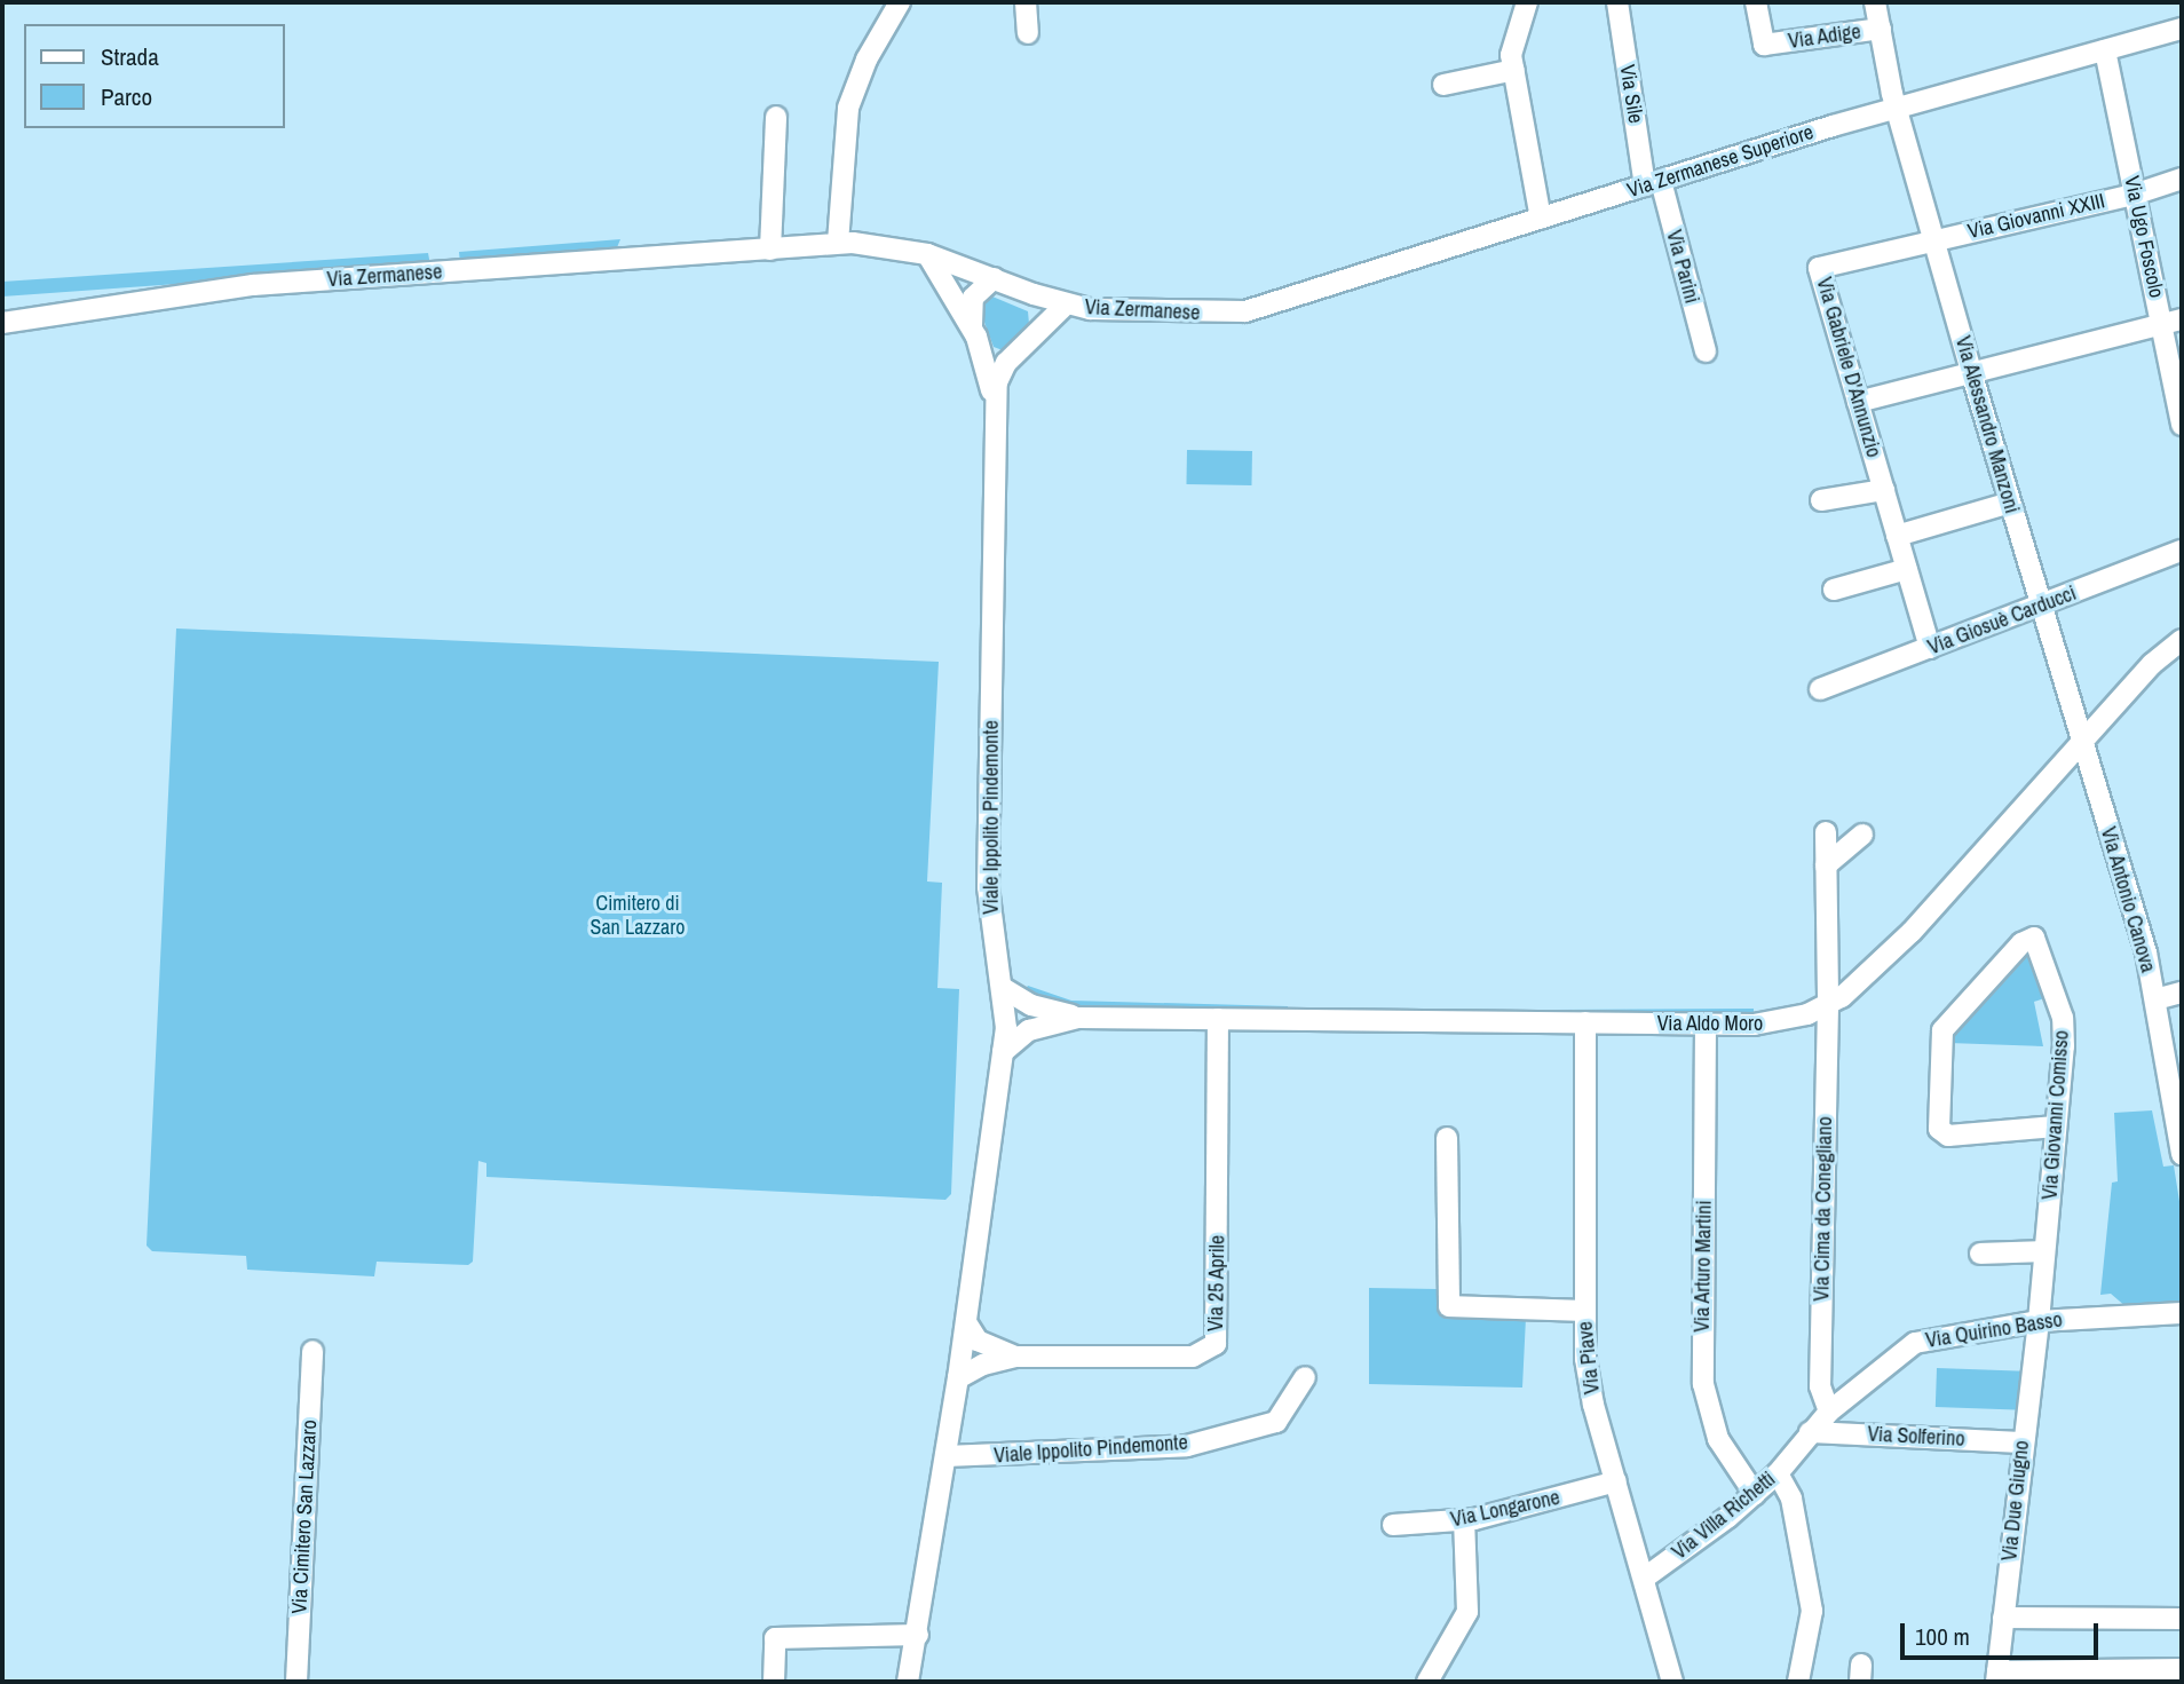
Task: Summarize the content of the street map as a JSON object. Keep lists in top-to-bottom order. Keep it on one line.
{"streets":{"street":["Via Adige","Via Sile","Via Zermanese Superiore","Via Giovanni XXIII","Via Ugo Foscolo","Via Parini","Via Zermanese","Via Gabriele D'Annunzio","Via Alessandro Manzoni","Via Giosuè Carducci","Viale Ippolito Pindemonte","Via Antonio Canova","Via Aldo Moro","Via Giovanni Comisso","Via Cima da Conegliano","Via Arturo Martini","Via 25 Aprile","Via Quirino Basso","Via Piave","Via Solferino","Via Due Giugno","Via Longarone","Via Villa Richetti","Via Cimitero San Lazzaro"]},"crossings":[["Via Adige","Via Zermanese Superiore"],["Via Adige","Via Alessandro Manzoni"],["Via Sile","Via Zermanese Superiore"],["Via Sile","Via Parini"],["Via Zermanese Superiore","Via Ugo Foscolo"],["Via Zermanese Superiore","Via Parini"],["Via Zermanese Superiore","Via Zermanese"],["Via Zermanese Superiore","Via Alessandro Manzoni"],["Via Giovanni XXIII","Via Ugo Foscolo"],["Via Giovanni XXIII","Via Gabriele D'Annunzio"],["Via Giovanni XXIII","Via Alessandro Manzoni"],["Via Zermanese","Viale Ippolito Pindemonte"],["Via Gabriele D'Annunzio","Via Alessandro Manzoni"],["Via Gabriele D'Annunzio","Via Giosuè Carducci"],["Via Alessandro Manzoni","Via Giosuè Carducci"],["Via Alessandro Manzoni","Via Antonio Canova"],["Via Alessandro Manzoni","Via Aldo Moro"],["Viale Ippolito Pindemonte","Via 25 Aprile"],["Via Antonio Canova","Via Aldo Moro"],["Via Aldo Moro","Via Cima da Conegliano"],["Via Aldo Moro","Via Arturo Martini"],["Via Aldo Moro","Via 25 Aprile"],["Via Aldo Moro","Via Piave"],["Via Giovanni Comisso","Via Quirino Basso"],["Via Giovanni Comisso","Via Due Giugno"],["Via Cima da Conegliano","Via Quirino Basso"],["Via Cima da Conegliano","Via Villa Richetti"],["Via Arturo Martini","Via Villa Richetti"],["Via Quirino Basso","Via Due Giugno"],["Via Quirino Basso","Via Villa Richetti"],["Via Piave","Via Longarone"],["Via Piave","Via Villa Richetti"],["Via Solferino","Via Due Giugno"],["Via Solferino","Via Villa Richetti"]],"parks":["Cimitero di San Lazzaro"],"legend":["Strada","Parco"],"scale_bar":"100 m"}
